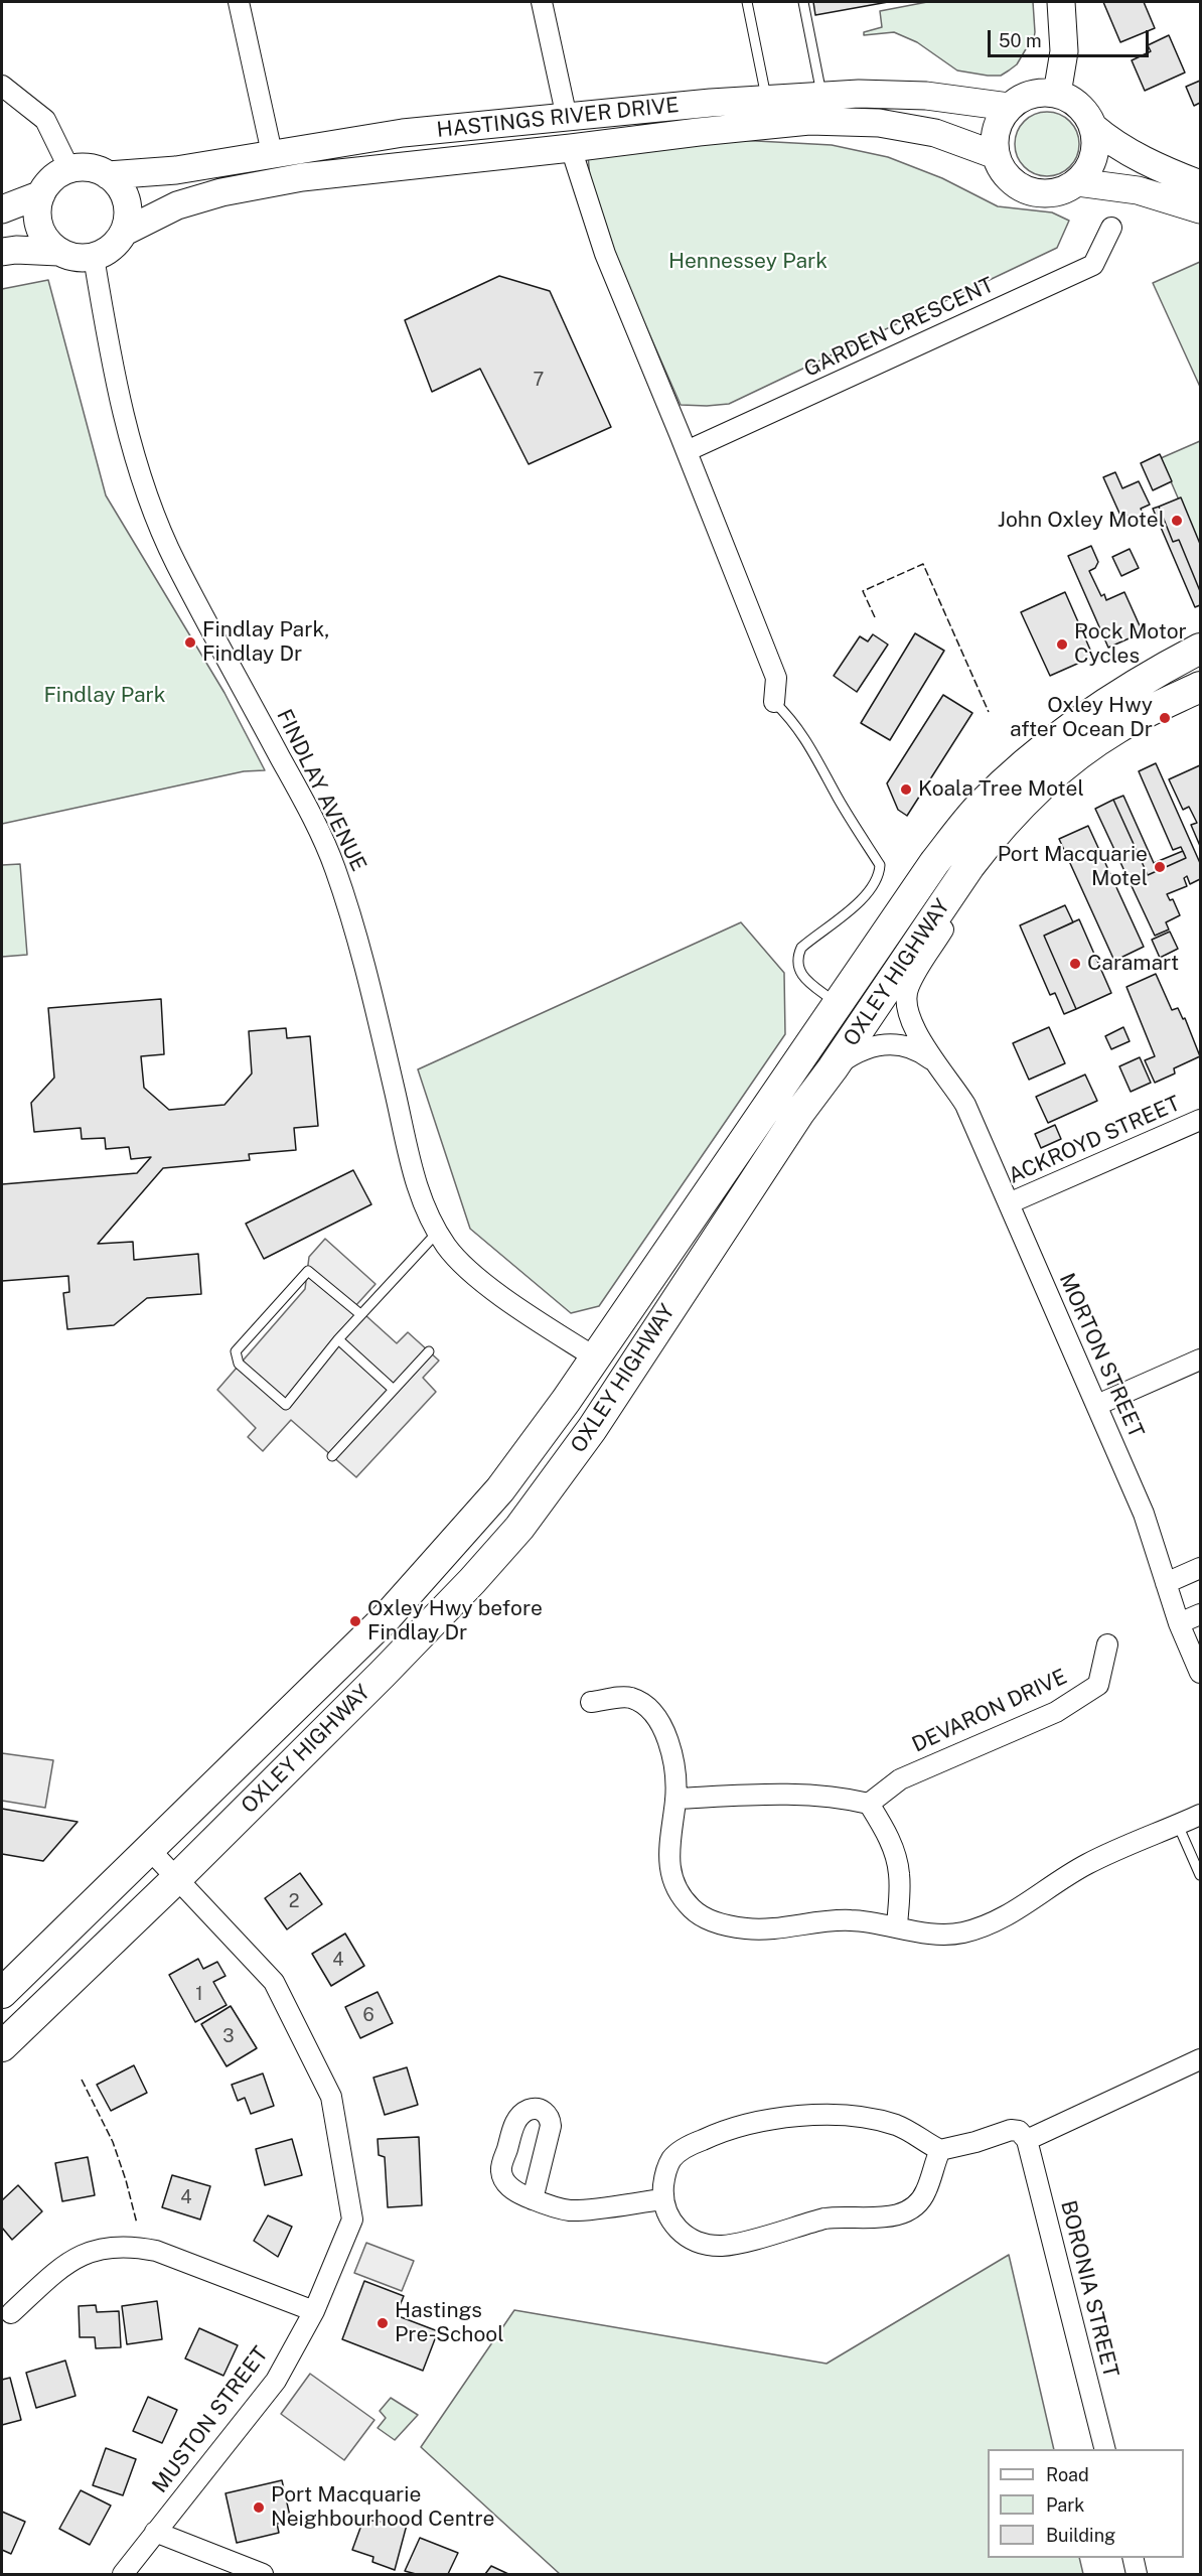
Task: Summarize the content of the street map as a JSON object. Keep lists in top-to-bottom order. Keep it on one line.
{"streets":{"main road":["HASTINGS RIVER DRIVE","OXLEY HIGHWAY"],"street":["GARDEN CRESCENT","FINDLAY AVENUE","ACKROYD STREET","MORTON STREET","DEVARON DRIVE","BORONIA STREET","MUSTON STREET"]},"crossings":[["HASTINGS RIVER DRIVE","FINDLAY AVENUE"],["FINDLAY AVENUE","OXLEY HIGHWAY"],["OXLEY HIGHWAY","MORTON STREET"],["OXLEY HIGHWAY","MUSTON STREET"],["ACKROYD STREET","MORTON STREET"]],"parks":["Hennessey Park","Findlay Park"],"places":["John Oxley Motel","Findlay Park, Findlay Dr","Rock Motor Cycles","Oxley Hwy after Ocean Dr","Koala Tree Motel","Port Macquarie Motel","Caramart","Oxley Hwy before Findlay Dr","Hastings Pre-School","Port Macquarie Neighbourhood Centre"],"house_numbers":["7","2","4","1","6","3","4"],"legend":["Road","Park","Building"],"scale_bar":"50 m"}
